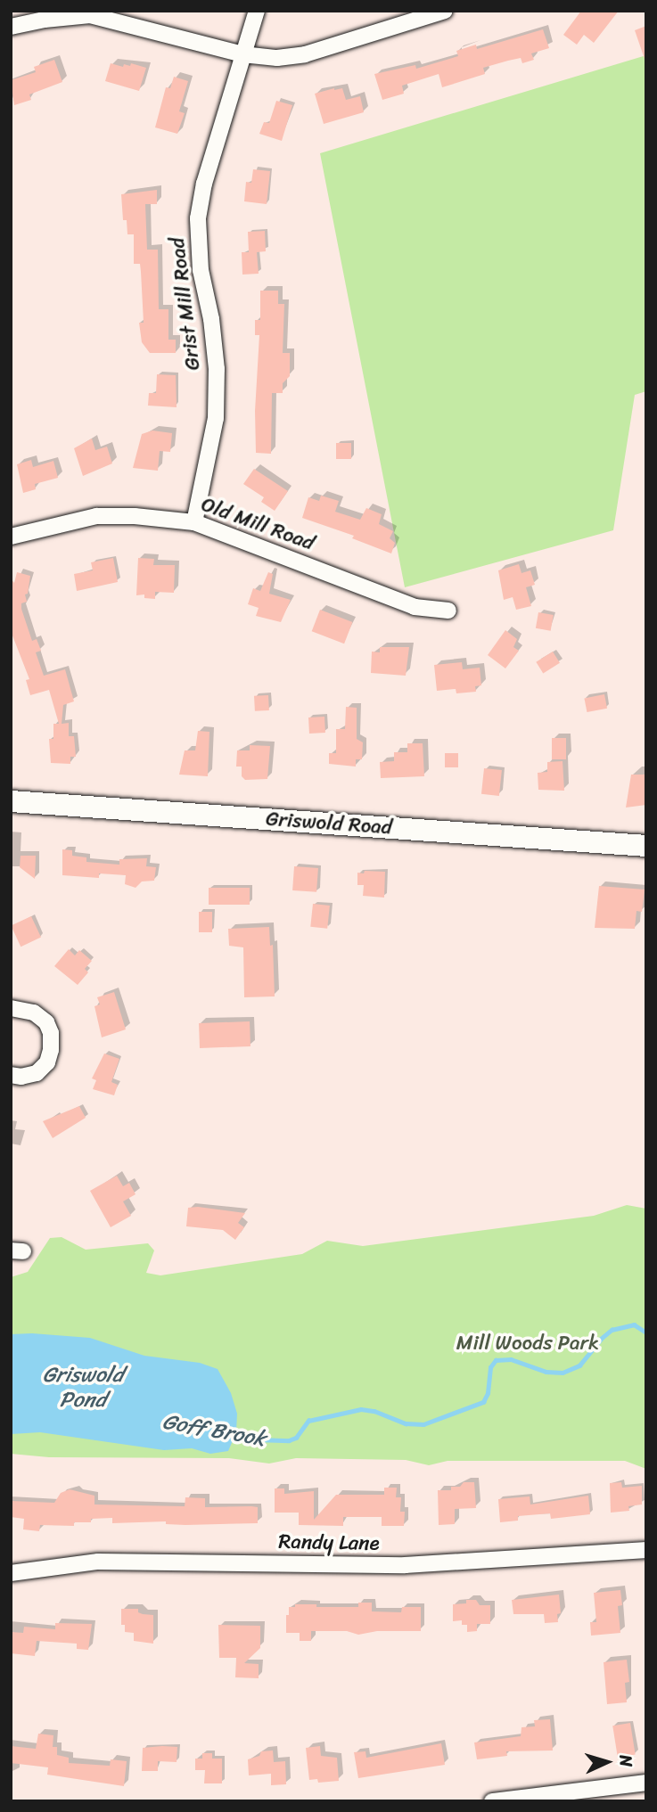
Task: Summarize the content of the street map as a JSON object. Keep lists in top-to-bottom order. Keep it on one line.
{"streets":{"street":["Grist Mill Road","Old Mill Road","Griswold Road","Randy Lane"]},"crossings":[["Grist Mill Road","Old Mill Road"]],"water":["Griswold Pond","Goff Brook"],"parks":["Mill Woods Park"],"north":"right"}
